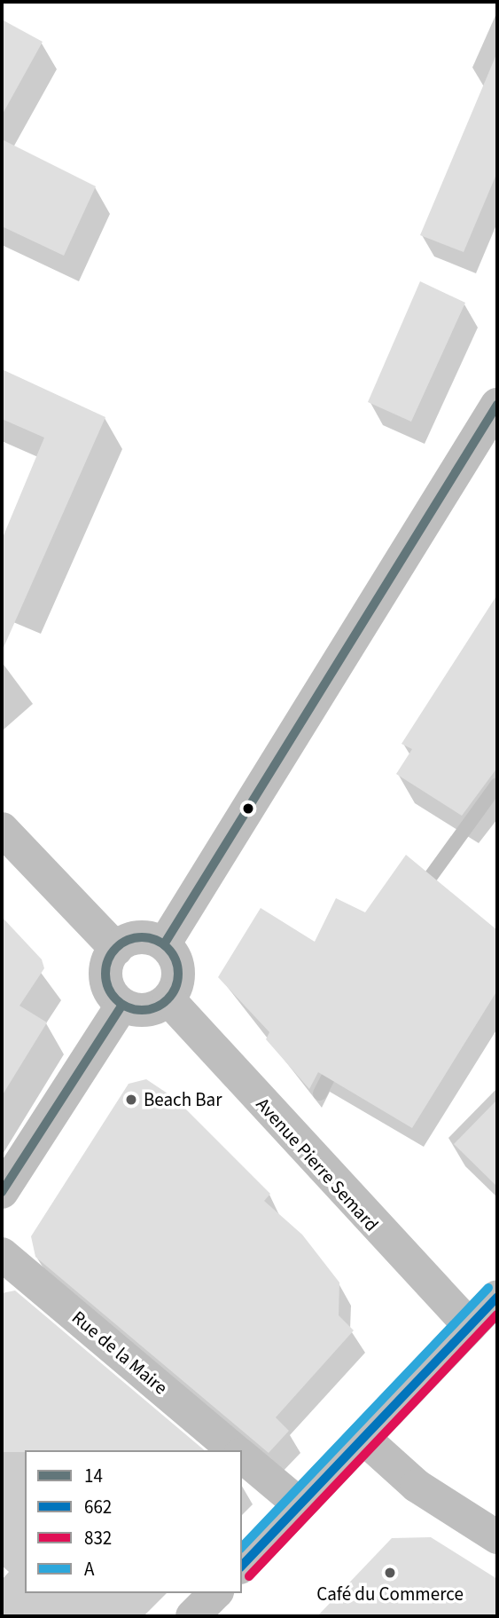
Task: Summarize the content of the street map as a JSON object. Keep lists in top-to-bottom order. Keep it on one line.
{"streets":{"street":["Avenue Pierre Semard","Rue de la Maire"]},"places":["Beach Bar","Café du Commerce"],"lines":["transit line 14","transit line A","transit line 662","transit line 832"],"legend":["14","662","832","A"]}
